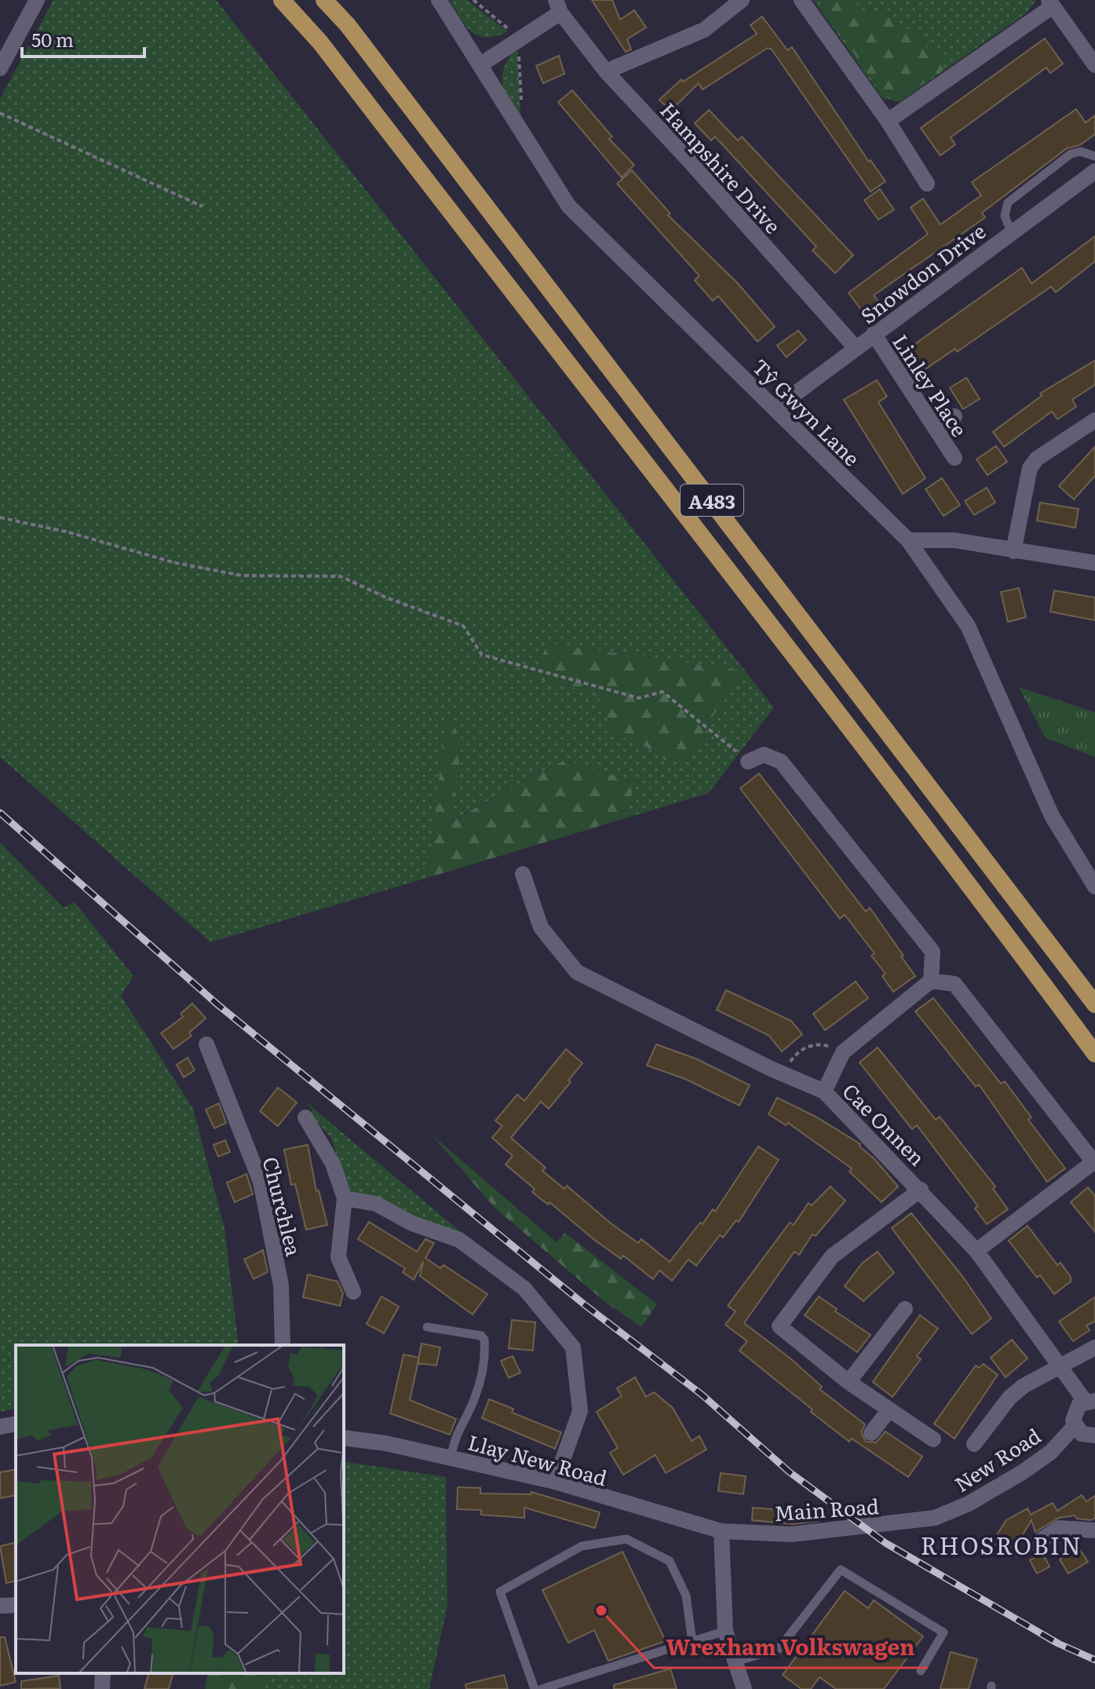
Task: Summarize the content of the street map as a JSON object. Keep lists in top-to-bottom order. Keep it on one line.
{"streets":{"highway":["A483"],"street":["Hampshire Drive","Snowdon Drive","Linley Place","Tŷ Gwyn Lane","Cae Onnen","Churchlea","Llay New Road","New Road","Main Road"]},"crossings":[["Hampshire Drive","Snowdon Drive"],["Hampshire Drive","Tŷ Gwyn Lane"],["Snowdon Drive","Linley Place"],["Snowdon Drive","Tŷ Gwyn Lane"],["Cae Onnen","New Road"],["Llay New Road","Main Road"],["New Road","Main Road"]],"districts":["RHOSROBIN"],"places":["Wrexham Volkswagen"],"scale_bar":"50 m"}
